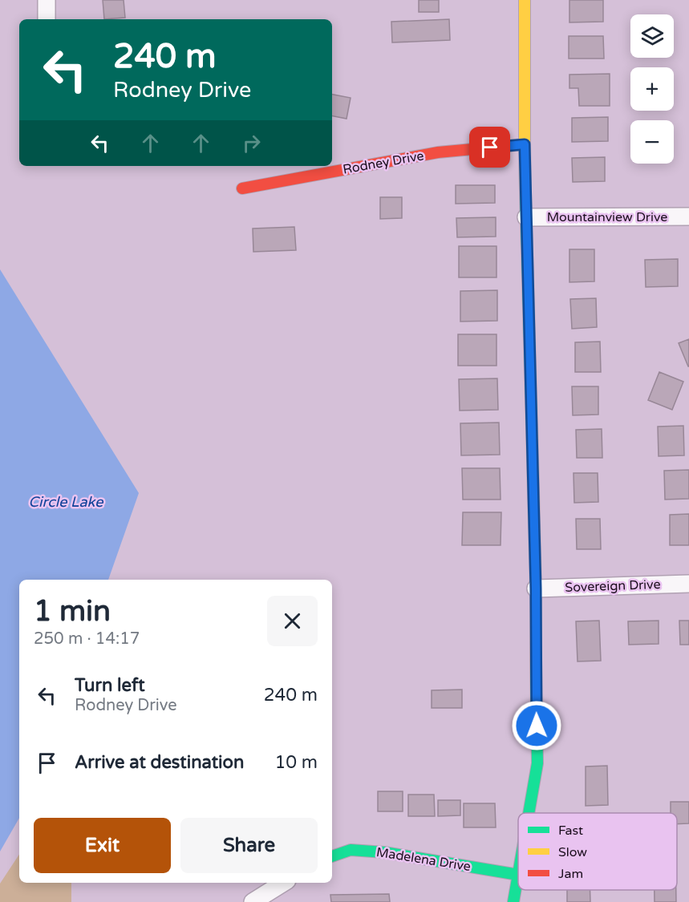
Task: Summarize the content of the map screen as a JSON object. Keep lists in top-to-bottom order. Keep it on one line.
{"streets":{"street":["Rodney Drive","Mountainview Drive","Sovereign Drive","Madelena Drive"]},"water":["Circle Lake"],"legend":["Fast","Slow","Jam"],"page":{"map_buttons":["+","−"],"turn":["240 m","Rodney Drive"],"heading":["1 min","250 m · 14:17"],"list":[{"name":"Turn left","note":"Rodney Drive","value":"240 m"},{"name":"Arrive at destination","value":"10 m"}],"buttons":["Exit","Share"]}}
